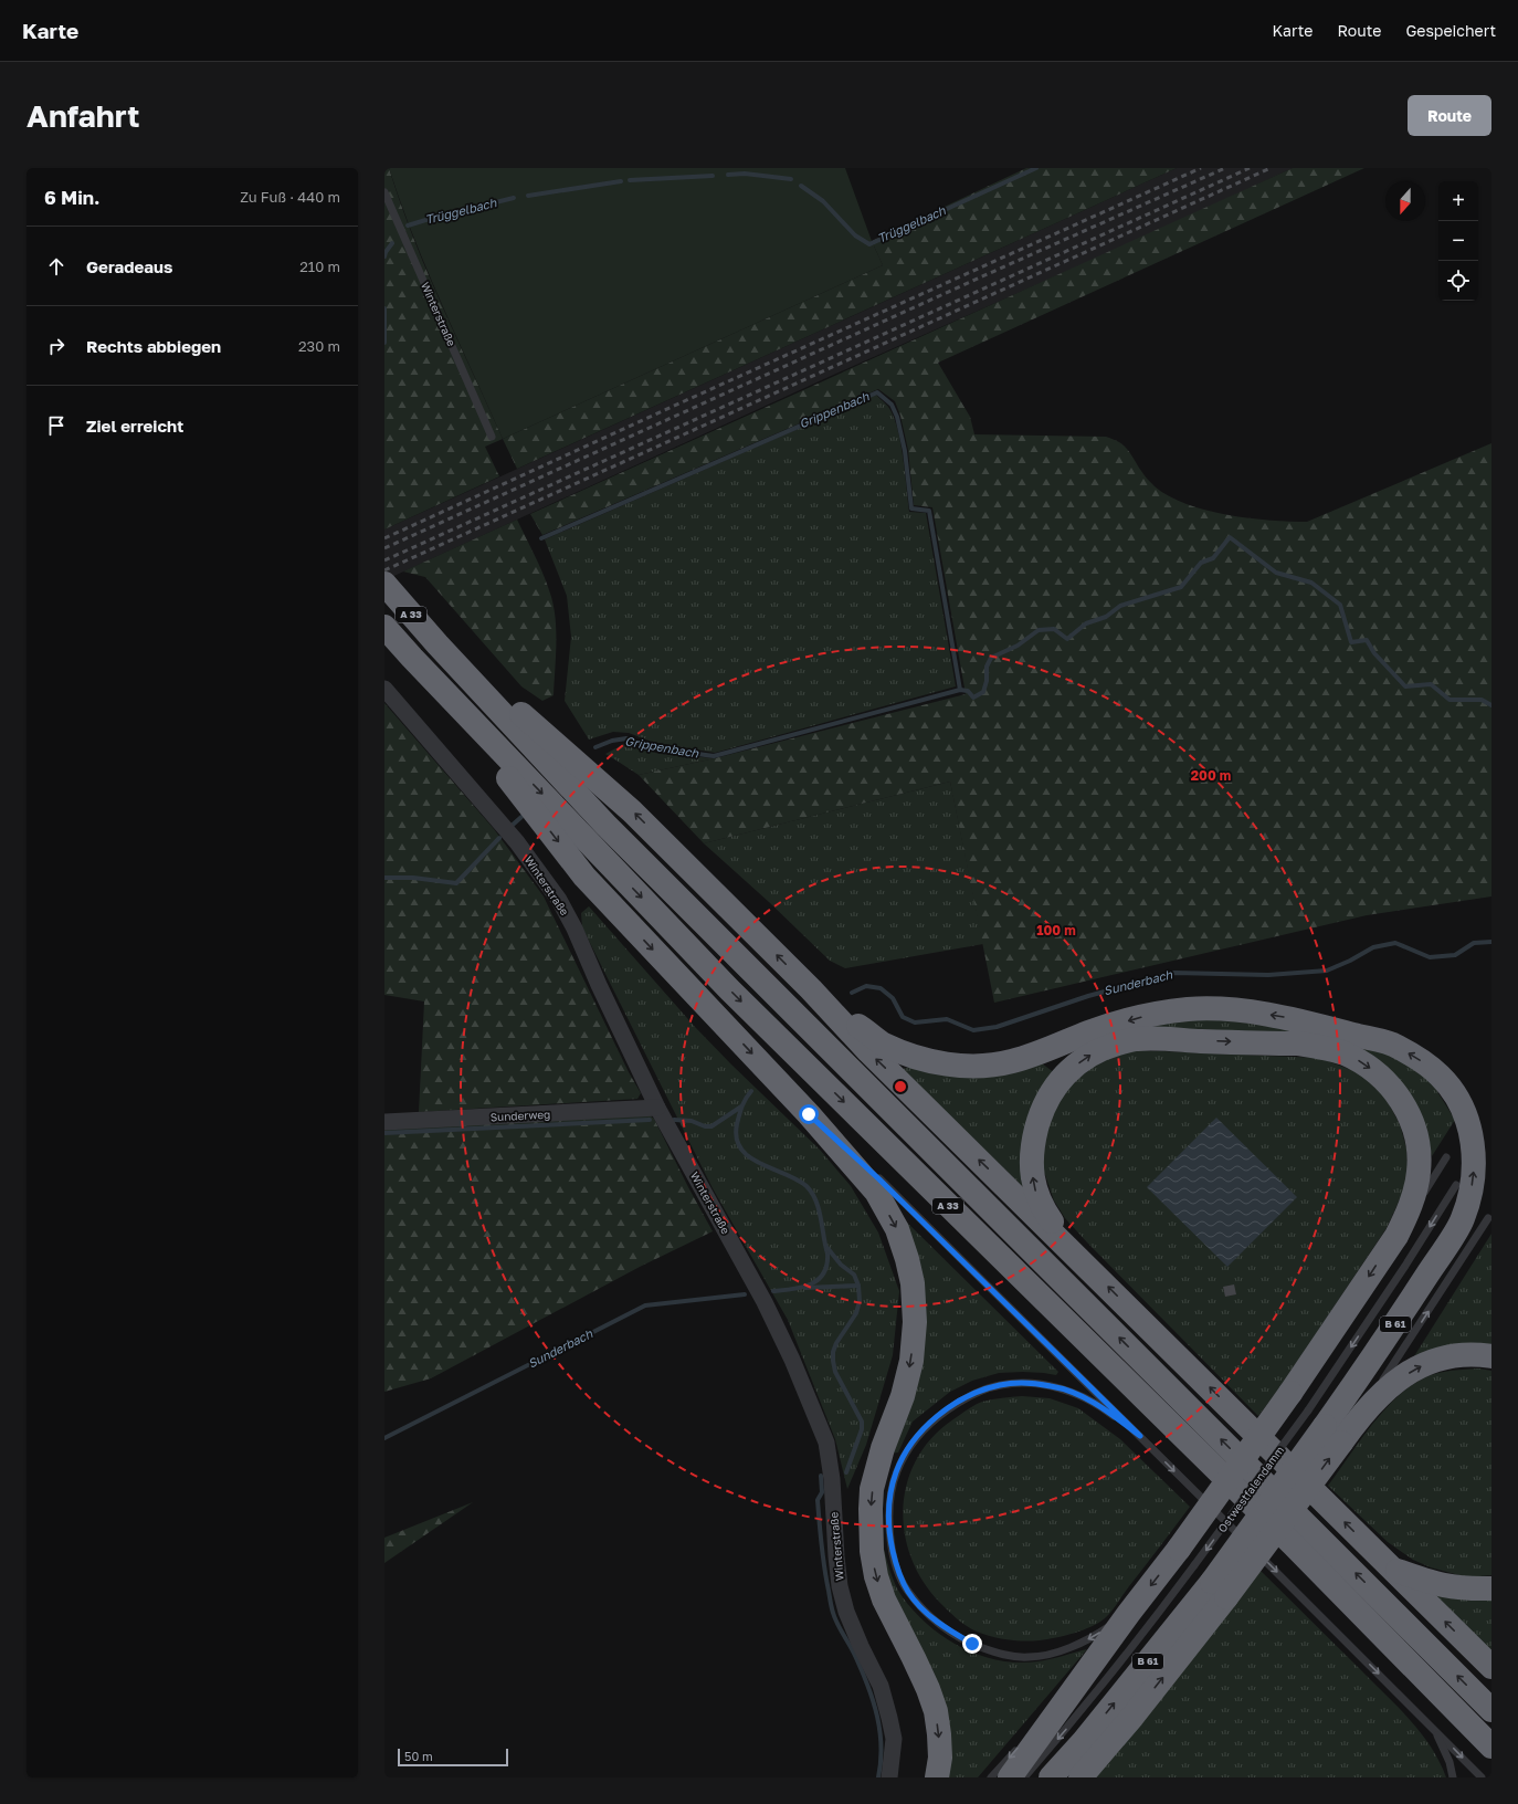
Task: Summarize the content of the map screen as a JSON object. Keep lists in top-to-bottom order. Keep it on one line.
{"streets":{"highway":["A 33","B 61","Ostwestfalendamm"],"street":["Winterstraße","Sunderweg"]},"crossings":[["Winterstraße","Sunderweg"]],"water":["Trüggelbach","Grippenbach","Sunderbach"],"scale_bar":"50 m","north":"bottom","page":{"header":"Karte","nav":["Karte","Route","Gespeichert"],"buttons":"Route","title":"Anfahrt","heading":["6 Min.","Zu Fuß · 440 m"],"map_buttons":["+","−"],"list":[["Geradeaus","210 m"],["Rechts abbiegen","230 m"],"Ziel erreicht"],"scale":"50 m"},"rings":["200 m","100 m"]}
